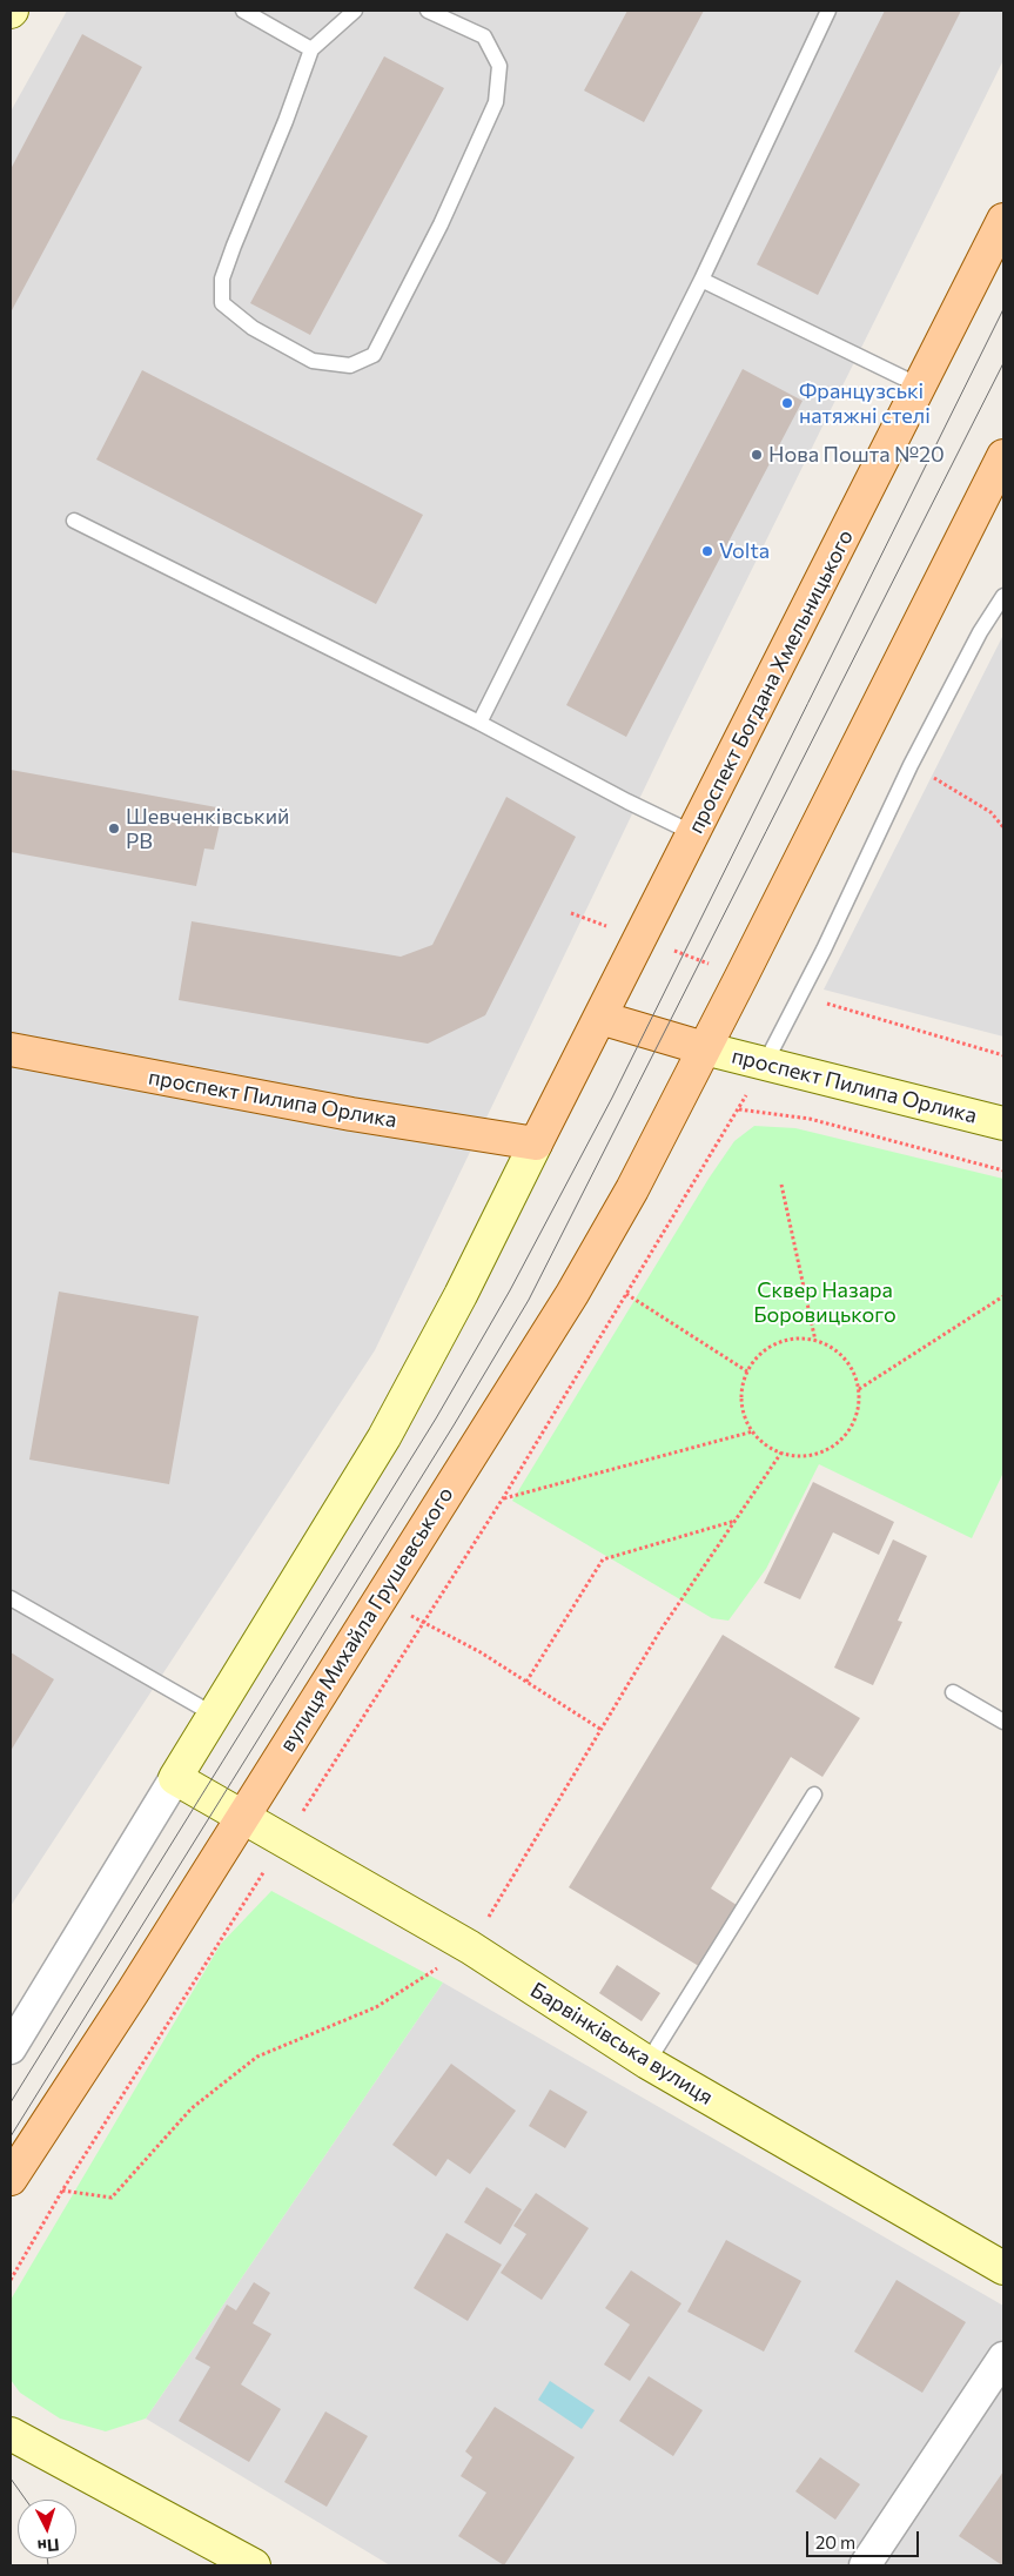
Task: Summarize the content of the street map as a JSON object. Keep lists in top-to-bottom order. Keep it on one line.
{"streets":{"main road":["проспект Богдана Хмельницького","проспект Пилипа Орлика","вулиця Михайла Грушевського"],"street":["Барвінківська вулиця"]},"crossings":[["проспект Богдана Хмельницького","проспект Пилипа Орлика"],["проспект Пилипа Орлика","вулиця Михайла Грушевського"],["вулиця Михайла Грушевського","Барвінківська вулиця"]],"parks":["Сквер Назара Боровицького"],"places":["Французські натяжні стелі","Нова Пошта №20","Volta","Шевченківський РВ"],"scale_bar":"20 m","north":"bottom"}
